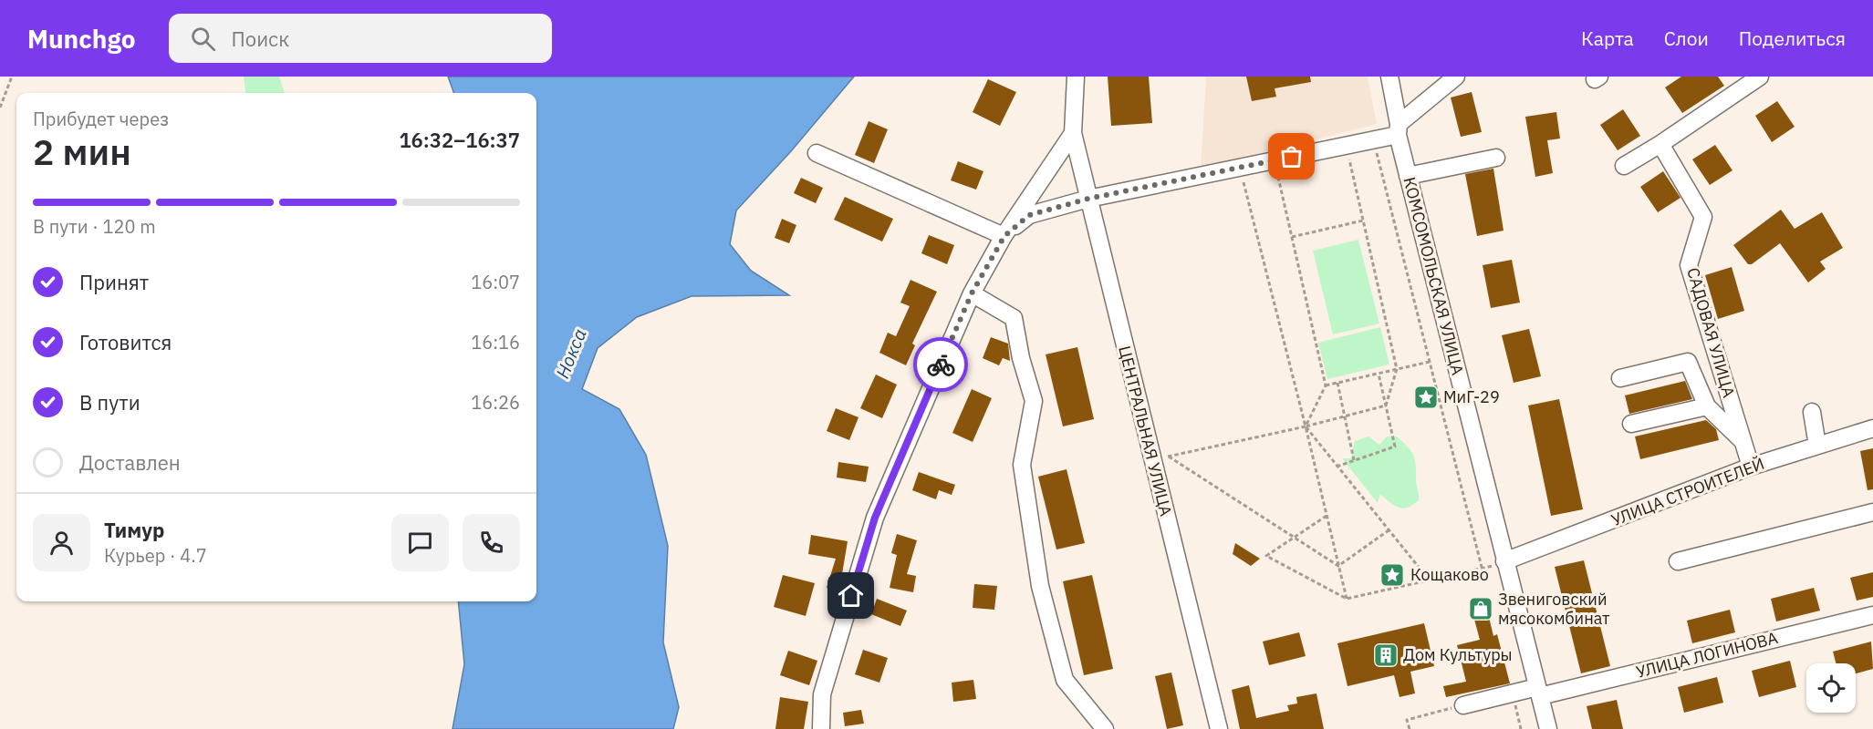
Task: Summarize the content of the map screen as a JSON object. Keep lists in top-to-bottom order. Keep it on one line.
{"streets":{"street":["КОМСОМОЛЬСКАЯ УЛИЦА","САДОВАЯ УЛИЦА","ЦЕНТРАЛЬНАЯ УЛИЦА","УЛИЦА СТРОИТЕЛЕЙ","УЛИЦА ЛОГИНОВА"]},"crossings":[["КОМСОМОЛЬСКАЯ УЛИЦА","УЛИЦА СТРОИТЕЛЕЙ"],["КОМСОМОЛЬСКАЯ УЛИЦА","УЛИЦА ЛОГИНОВА"],["САДОВАЯ УЛИЦА","УЛИЦА СТРОИТЕЛЕЙ"]],"water":["Нокса"],"places":{"place":["МиГ-29","Кощаково"],"shop":["Звениговский мясокомбинат"],"building":["Дом Культуры"]},"page":{"header":"Munchgo","search":"Поиск","nav":["Карта","Слои","Поделиться"],"heading":["2 мин","Прибудет через","16:32–16:37"],"panel":["Тимур","Курьер · 4.7"],"bar":"В пути · 120 m","list":[["Принят","16:07"],["Готовится","16:16"],["В пути","16:26"],"Доставлен"]}}
